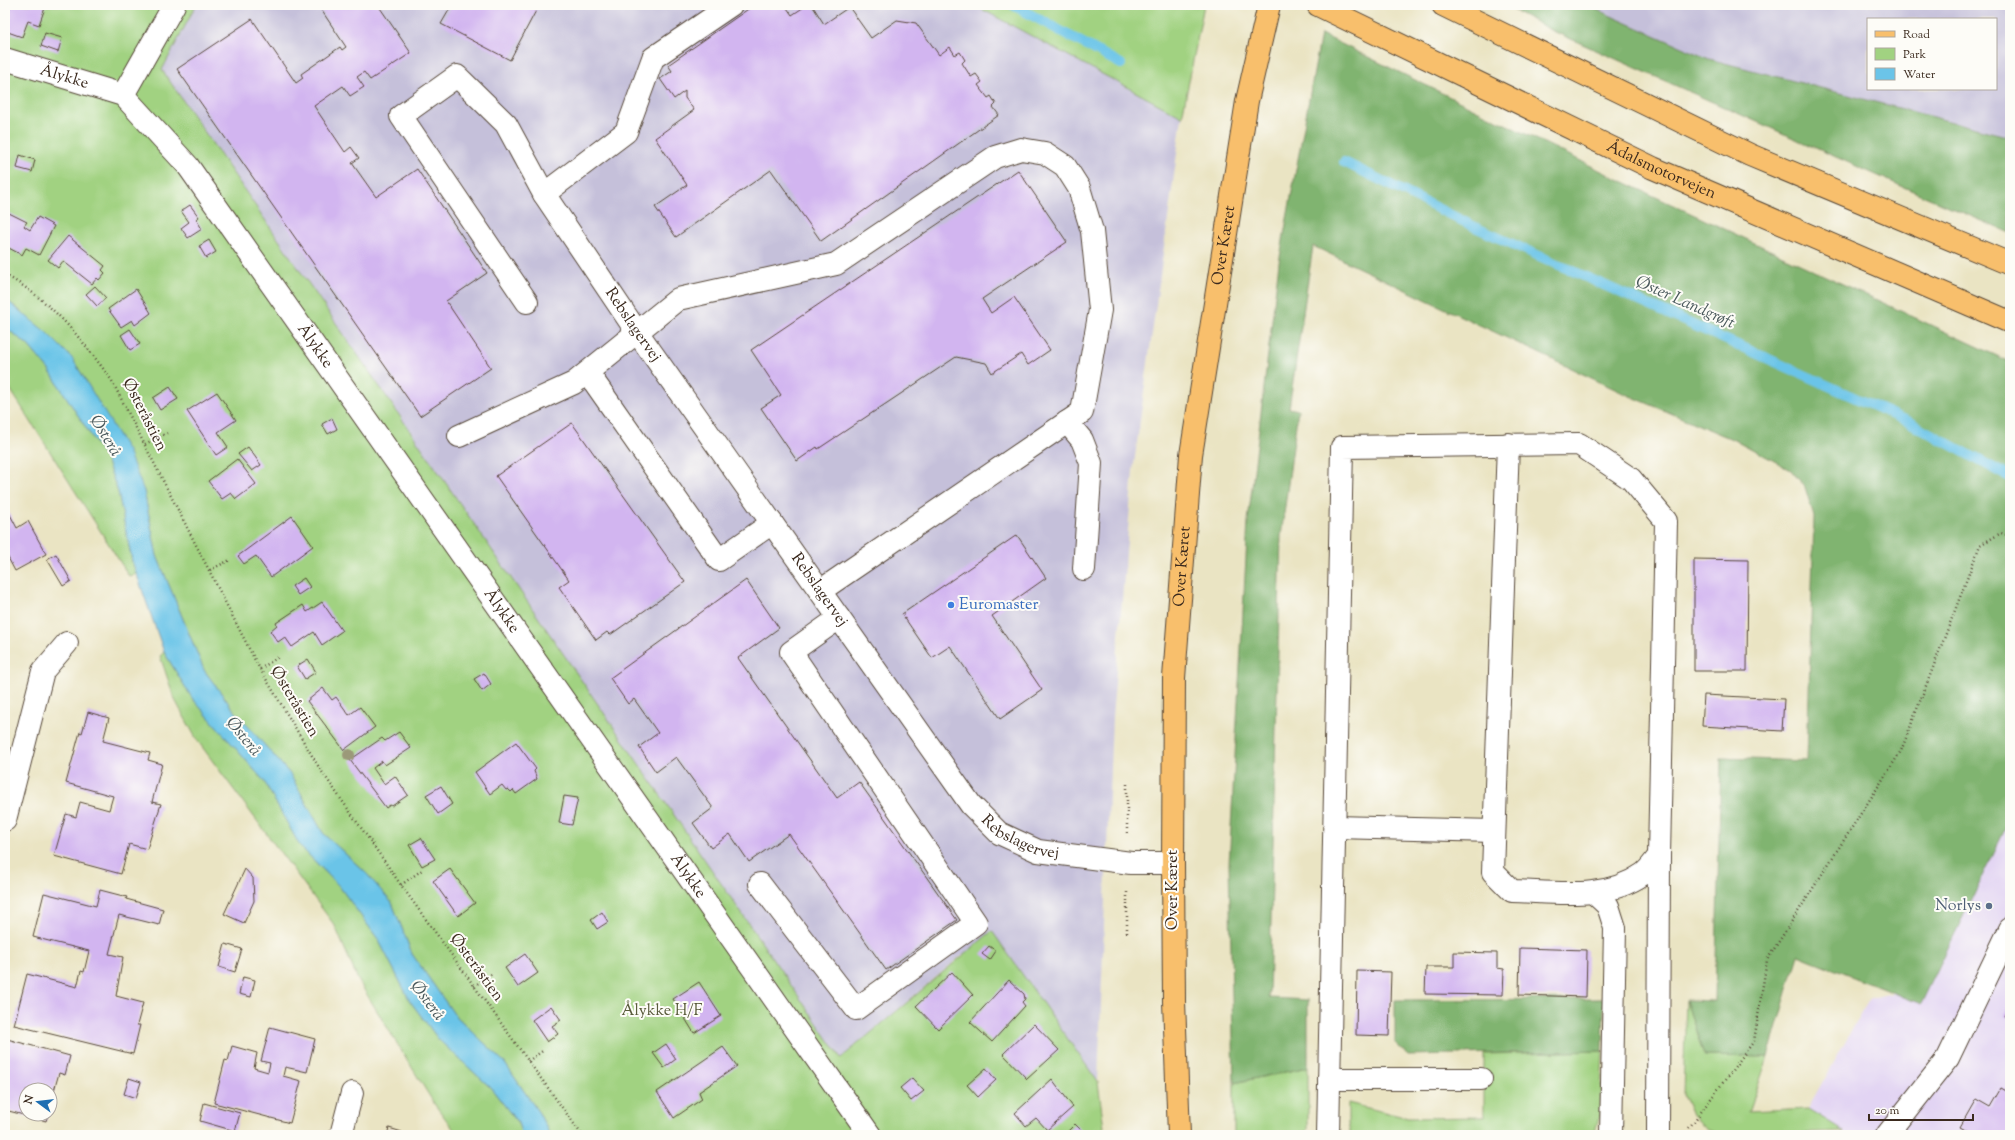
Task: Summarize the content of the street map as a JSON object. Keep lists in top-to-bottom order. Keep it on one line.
{"streets":{"main road":["Ådalsmotorvejen","Over Kæret"],"street":["Ålykke","Rebslagervej"],"path":["Østeråstien"]},"crossings":[["Over Kæret","Rebslagervej"]],"water":["Øster Landgrøft","Østerå"],"parks":["Ålykke H/F"],"places":["Euromaster","Norlys"],"legend":["Road","Park","Water"],"scale_bar":"20 m","north":"left"}
